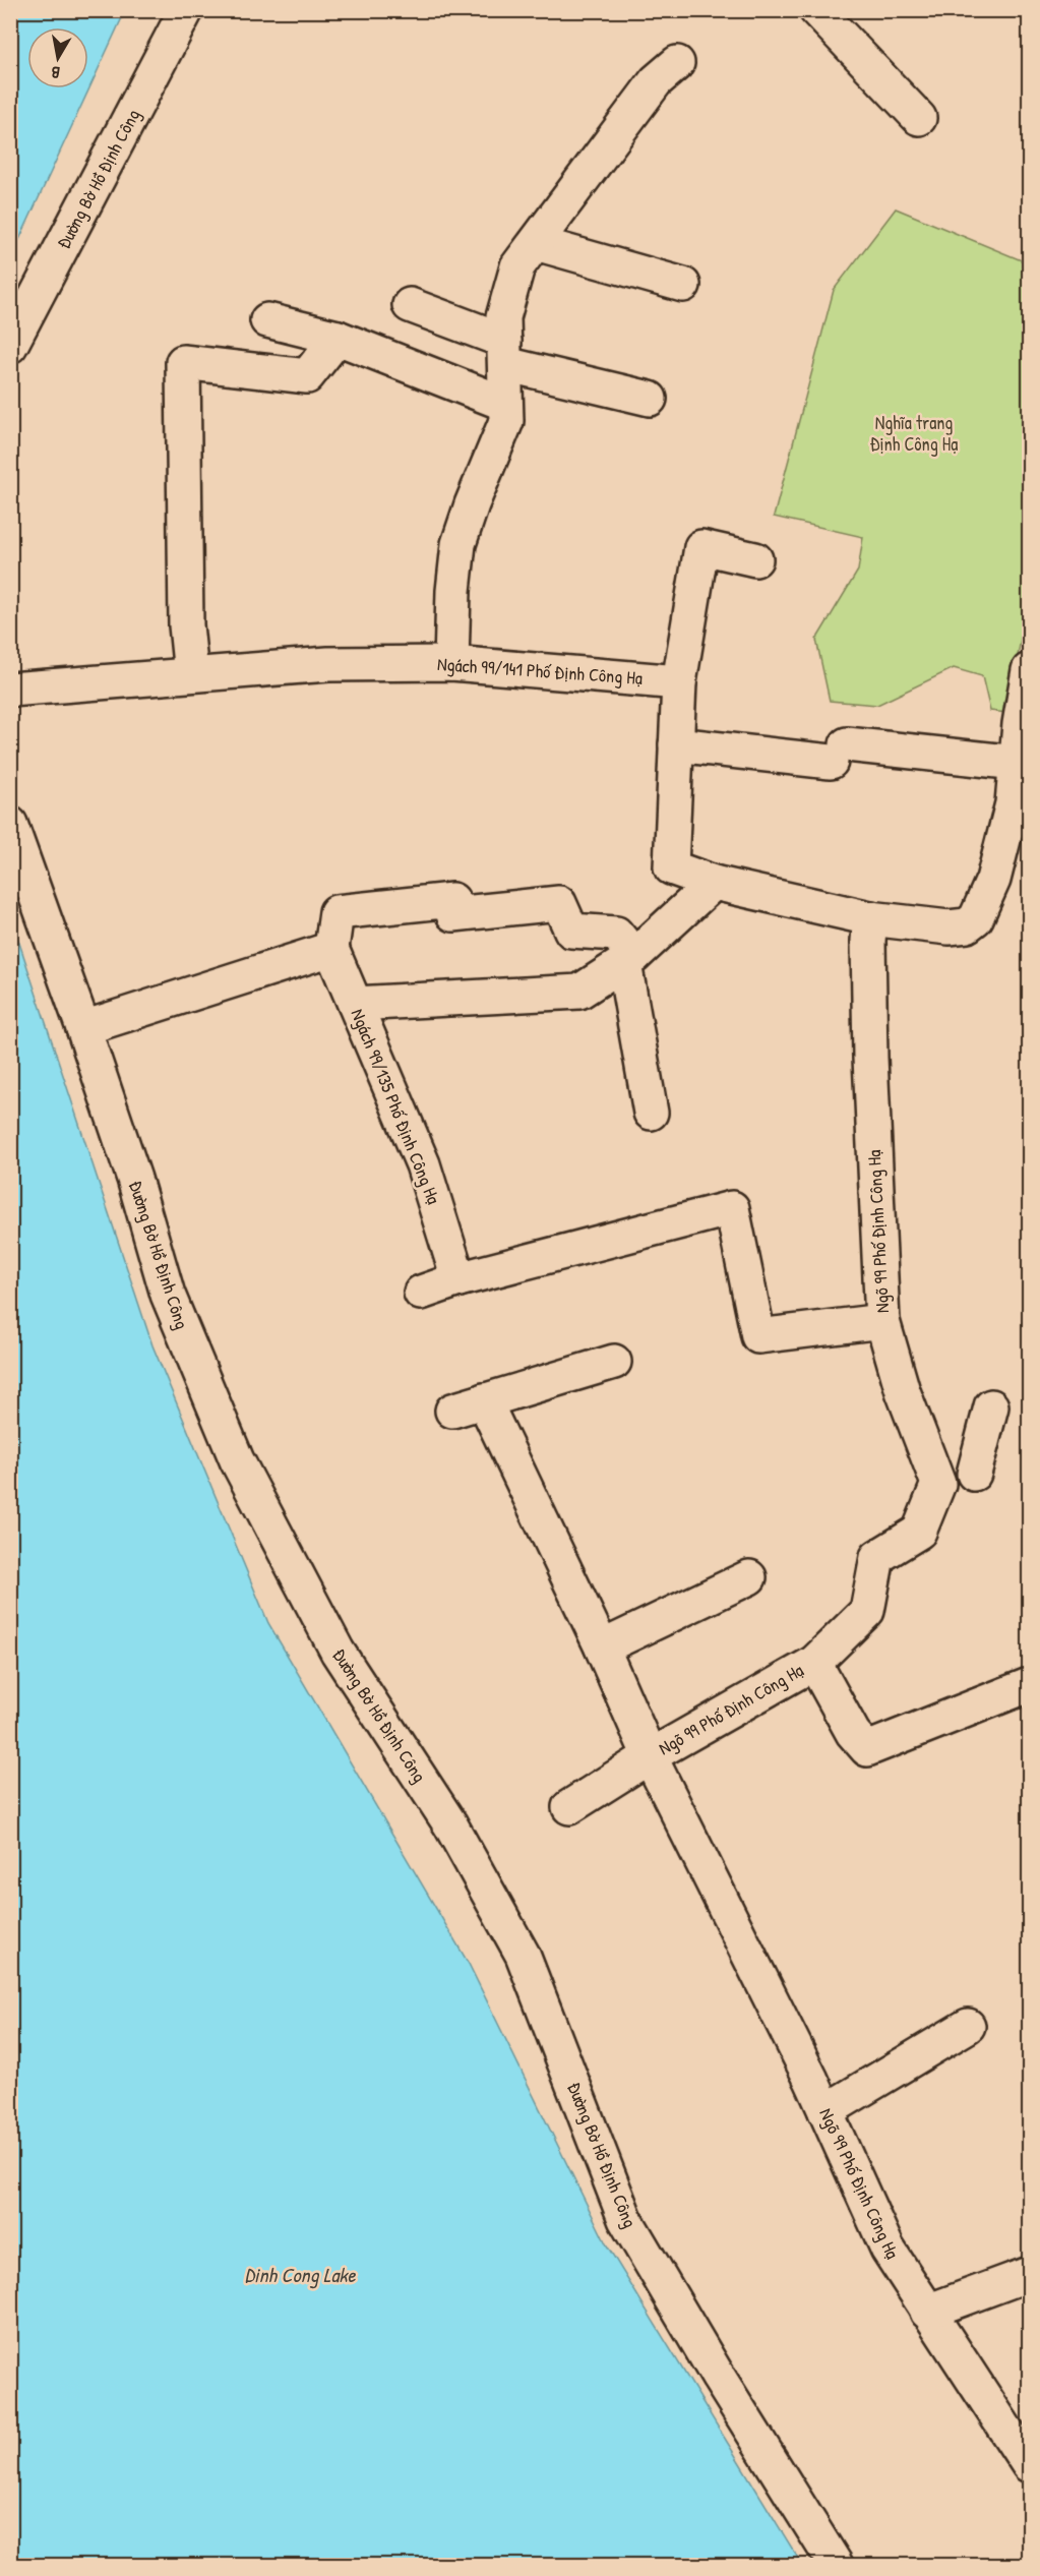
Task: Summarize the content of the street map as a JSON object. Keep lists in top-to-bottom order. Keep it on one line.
{"streets":{"street":["Đường Bờ Hồ Định Công","Ngách 99/141 Phố Định Công Hạ","Ngách 99/135 Phố Định Công Hạ","Ngõ 99 Phố Định Công Hạ"]},"water":["Dinh Cong Lake"],"parks":["Nghĩa trang Định Công Hạ"],"north":"bottom"}
